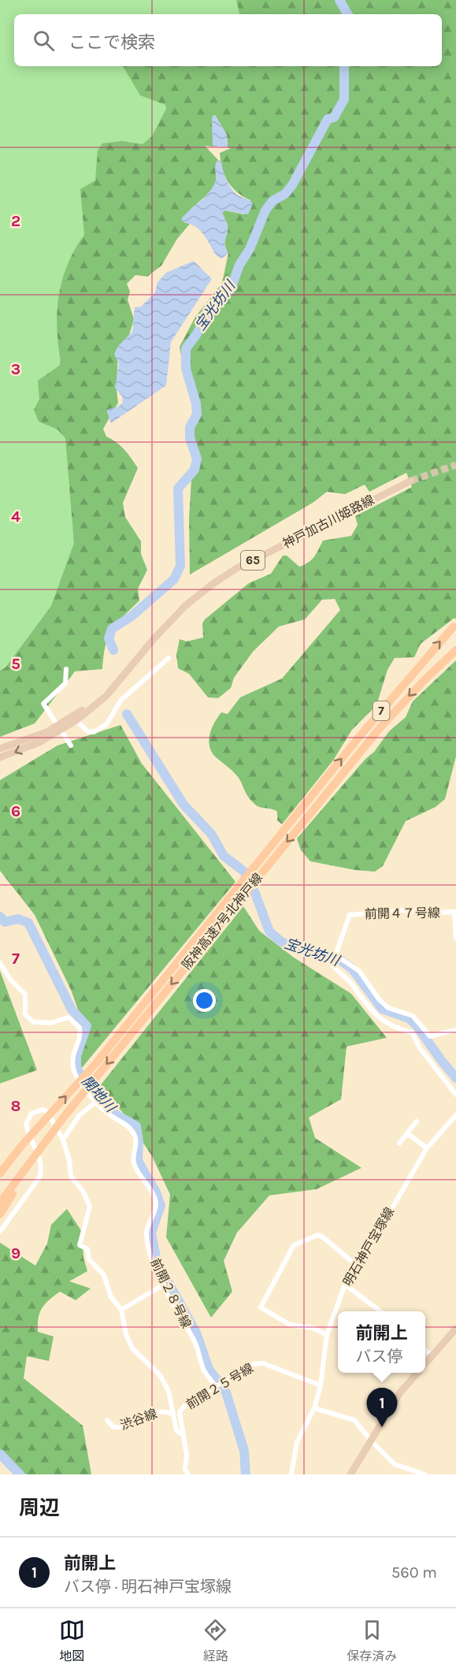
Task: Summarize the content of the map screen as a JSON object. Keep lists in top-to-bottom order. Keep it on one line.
{"streets":{"highway":["7","阪神高速7号北神戸線"],"main road":["神戸加古川姫路線","65"],"street":["前開４７号線","明石神戸宝塚線","前開２８号線","前開２５号線","渋谷線"]},"crossings":[["明石神戸宝塚線","前開２５号線"],["前開２８号線","前開２５号線"]],"water":["宝光坊川","開地川"],"page":{"search":"ここで検索","popup":["前開上","バス停"],"pins":"1","heading":"周辺","list":[{"mark":"1","name":"前開上","note":"バス停 · 明石神戸宝塚線","value":"560 m"}],"nav":["地図","経路","保存済み"]},"grid":{"rows":["2","3","4","5","6","7","8","9"]}}
